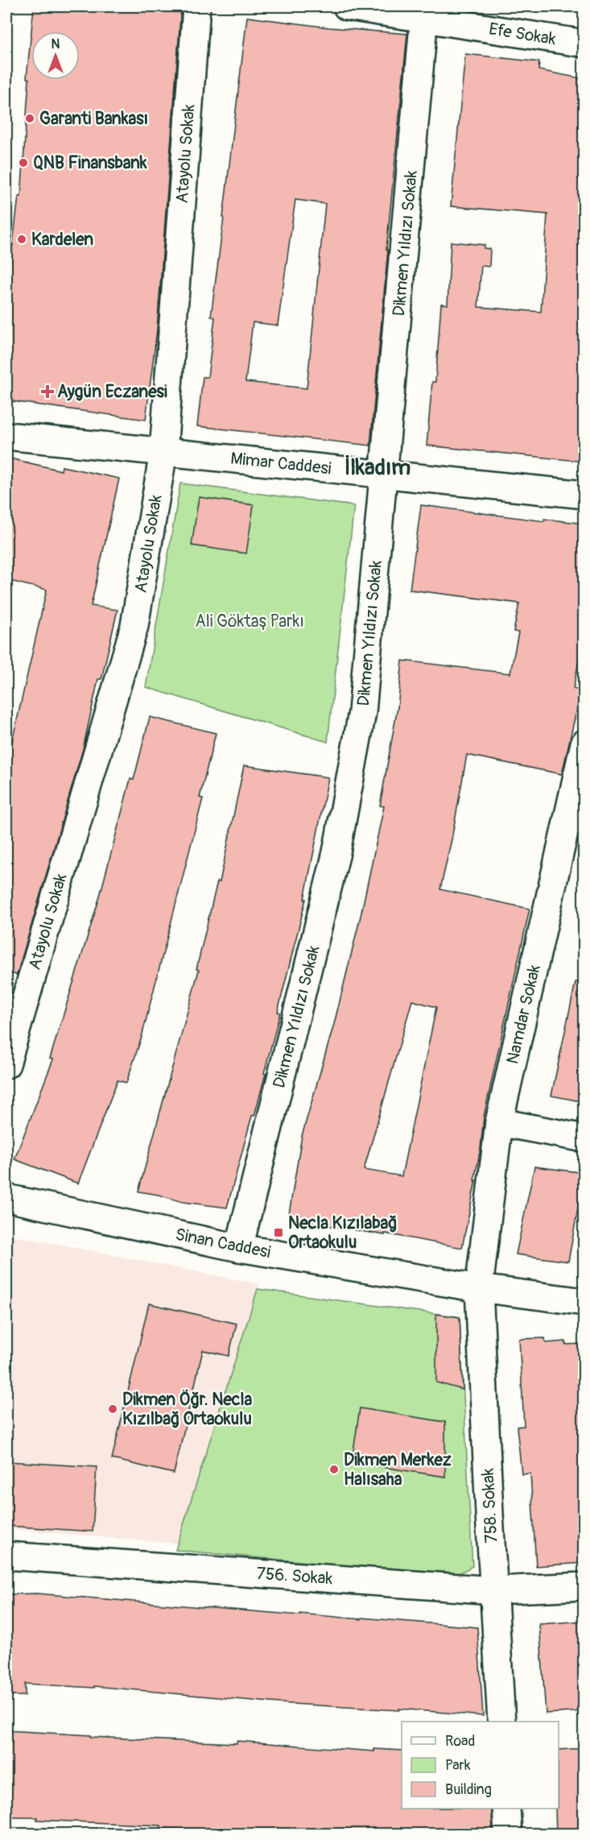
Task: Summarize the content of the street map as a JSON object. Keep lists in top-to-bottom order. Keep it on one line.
{"streets":{"street":["Efe Sokak","Atayolu Sokak","Dikmen Yıldızı Sokak","Mimar Caddesi","Namdar Sokak","Sinan Caddesi","758. Sokak","756. Sokak"]},"crossings":[["Efe Sokak","Dikmen Yıldızı Sokak"],["Atayolu Sokak","Mimar Caddesi"],["Dikmen Yıldızı Sokak","Mimar Caddesi"],["Dikmen Yıldızı Sokak","Sinan Caddesi"],["Namdar Sokak","Sinan Caddesi"],["Namdar Sokak","758. Sokak"],["Sinan Caddesi","758. Sokak"],["758. Sokak","756. Sokak"]],"districts":["İlkadım"],"parks":["Ali Göktaş Parkı"],"places":{"other":["Garanti Bankası","QNB Finansbank","Kardelen","Dikmen Öğr. Necla Kızılbağ Ortaokulu","Dikmen Merkez Halısaha"],"health":["Aygün Eczanesi"],"transit":["Necla Kızılabağ Ortaokulu"]},"legend":["Road","Park","Building"],"north":"top"}
